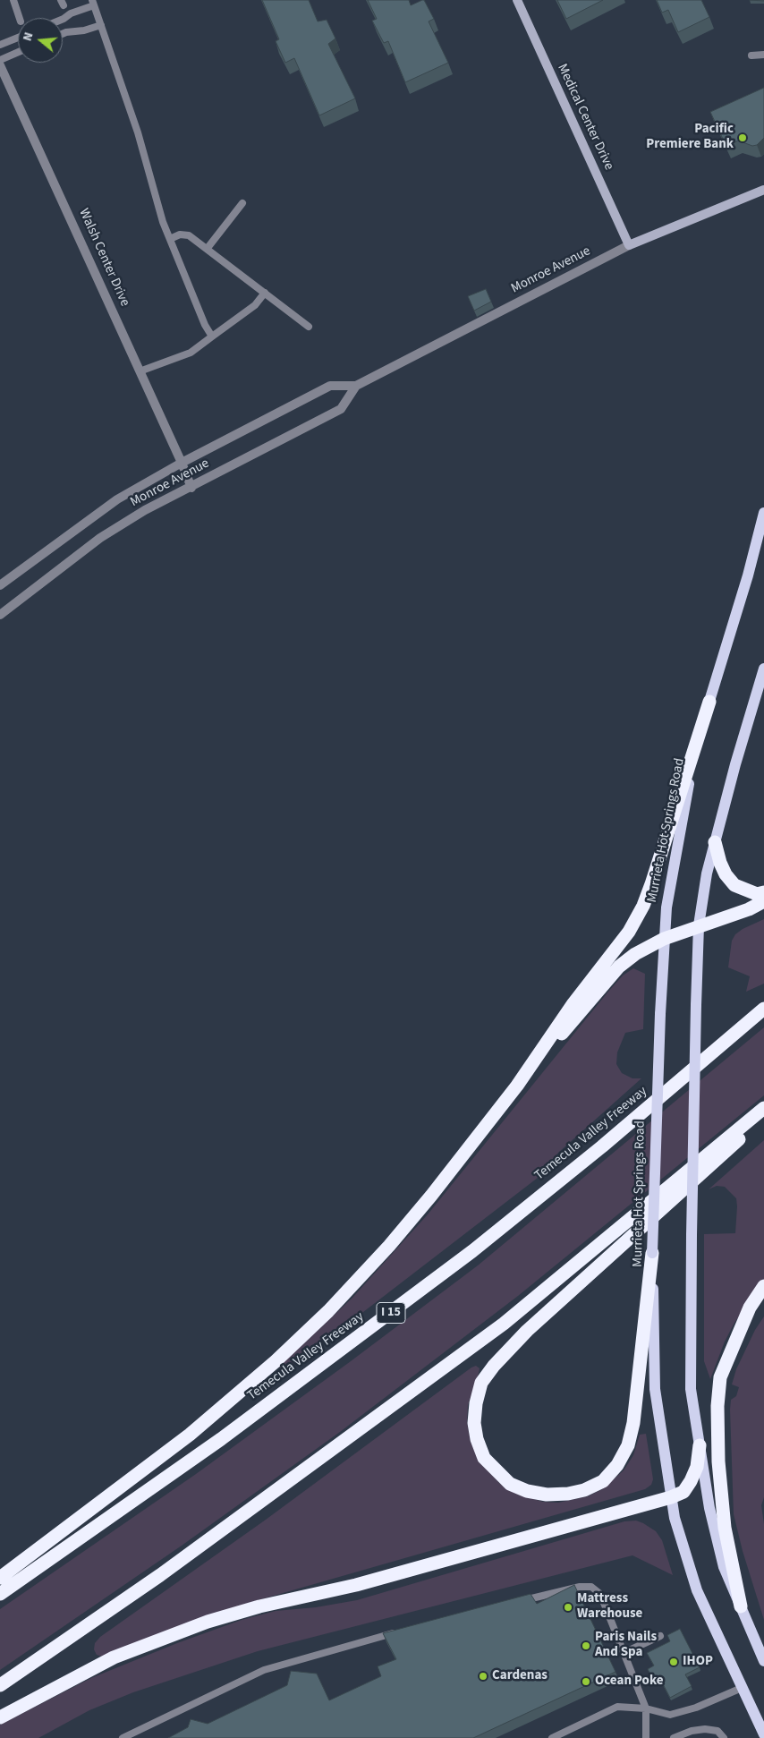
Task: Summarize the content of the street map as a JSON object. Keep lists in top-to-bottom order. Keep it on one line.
{"streets":{"highway":["Temecula Valley Freeway","I 15"],"main road":["Murrieta Hot Springs Road"],"street":["Medical Center Drive","Walsh Center Drive","Monroe Avenue"]},"crossings":[["Medical Center Drive","Monroe Avenue"],["Walsh Center Drive","Monroe Avenue"]],"places":["Pacific Premiere Bank","Mattress Warehouse","Paris Nails And Spa","IHOP","Cardenas","Ocean Poke"],"north":"left"}
